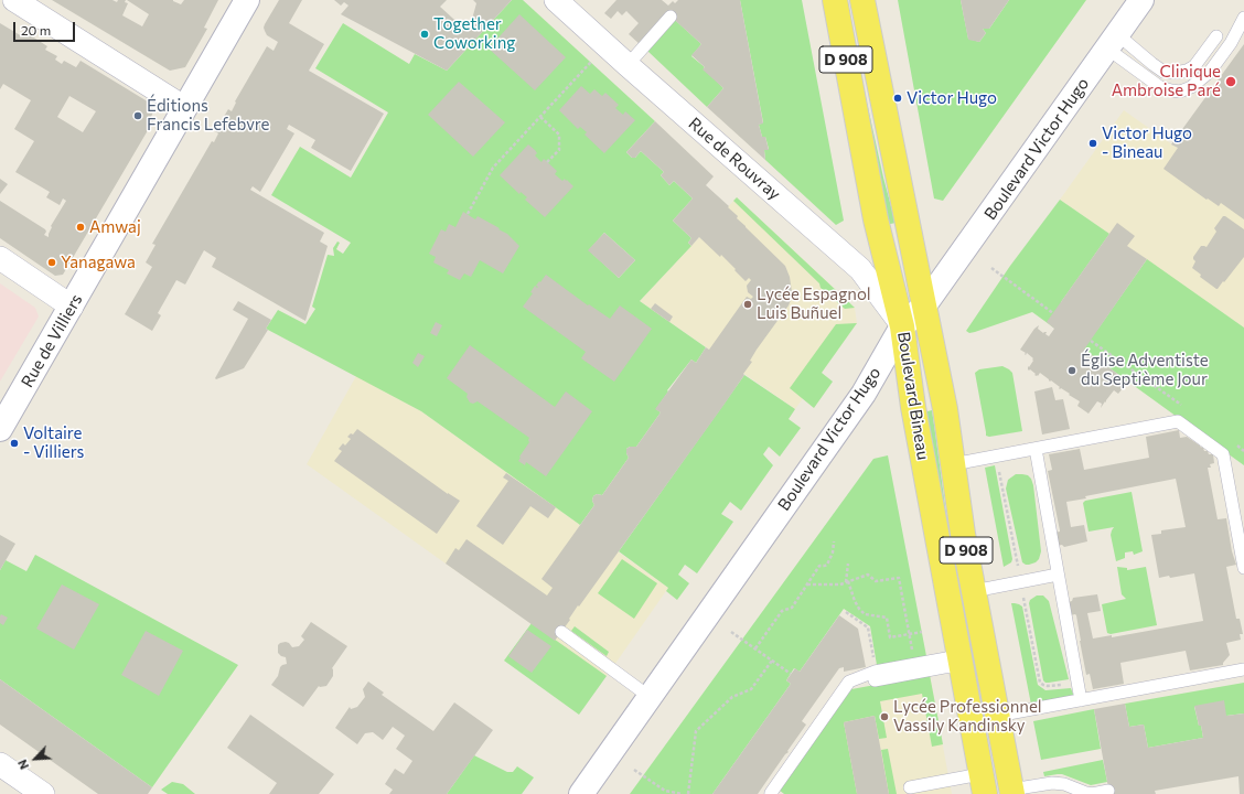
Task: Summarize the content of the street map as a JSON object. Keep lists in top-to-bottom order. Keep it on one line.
{"streets":{"main road":["D 908","Boulevard Bineau"],"street":["Boulevard Victor Hugo","Rue de Rouvray","Rue de Villiers"]},"crossings":[["Boulevard Victor Hugo","Rue de Rouvray"],["Boulevard Victor Hugo","Boulevard Bineau"],["Rue de Rouvray","Boulevard Bineau"]],"places":["Together Coworking","Clinique Ambroise Paré","Victor Hugo","Éditions Francis Lefebvre","Victor Hugo - Bineau","Amwaj","Yanagawa","Lycée Espagnol Luis Buñuel","Église Adventiste du Septième Jour","Voltaire - Villiers","Lycée Professionnel Vassily Kandinsky"],"scale_bar":"20 m","north":"bottom left"}
